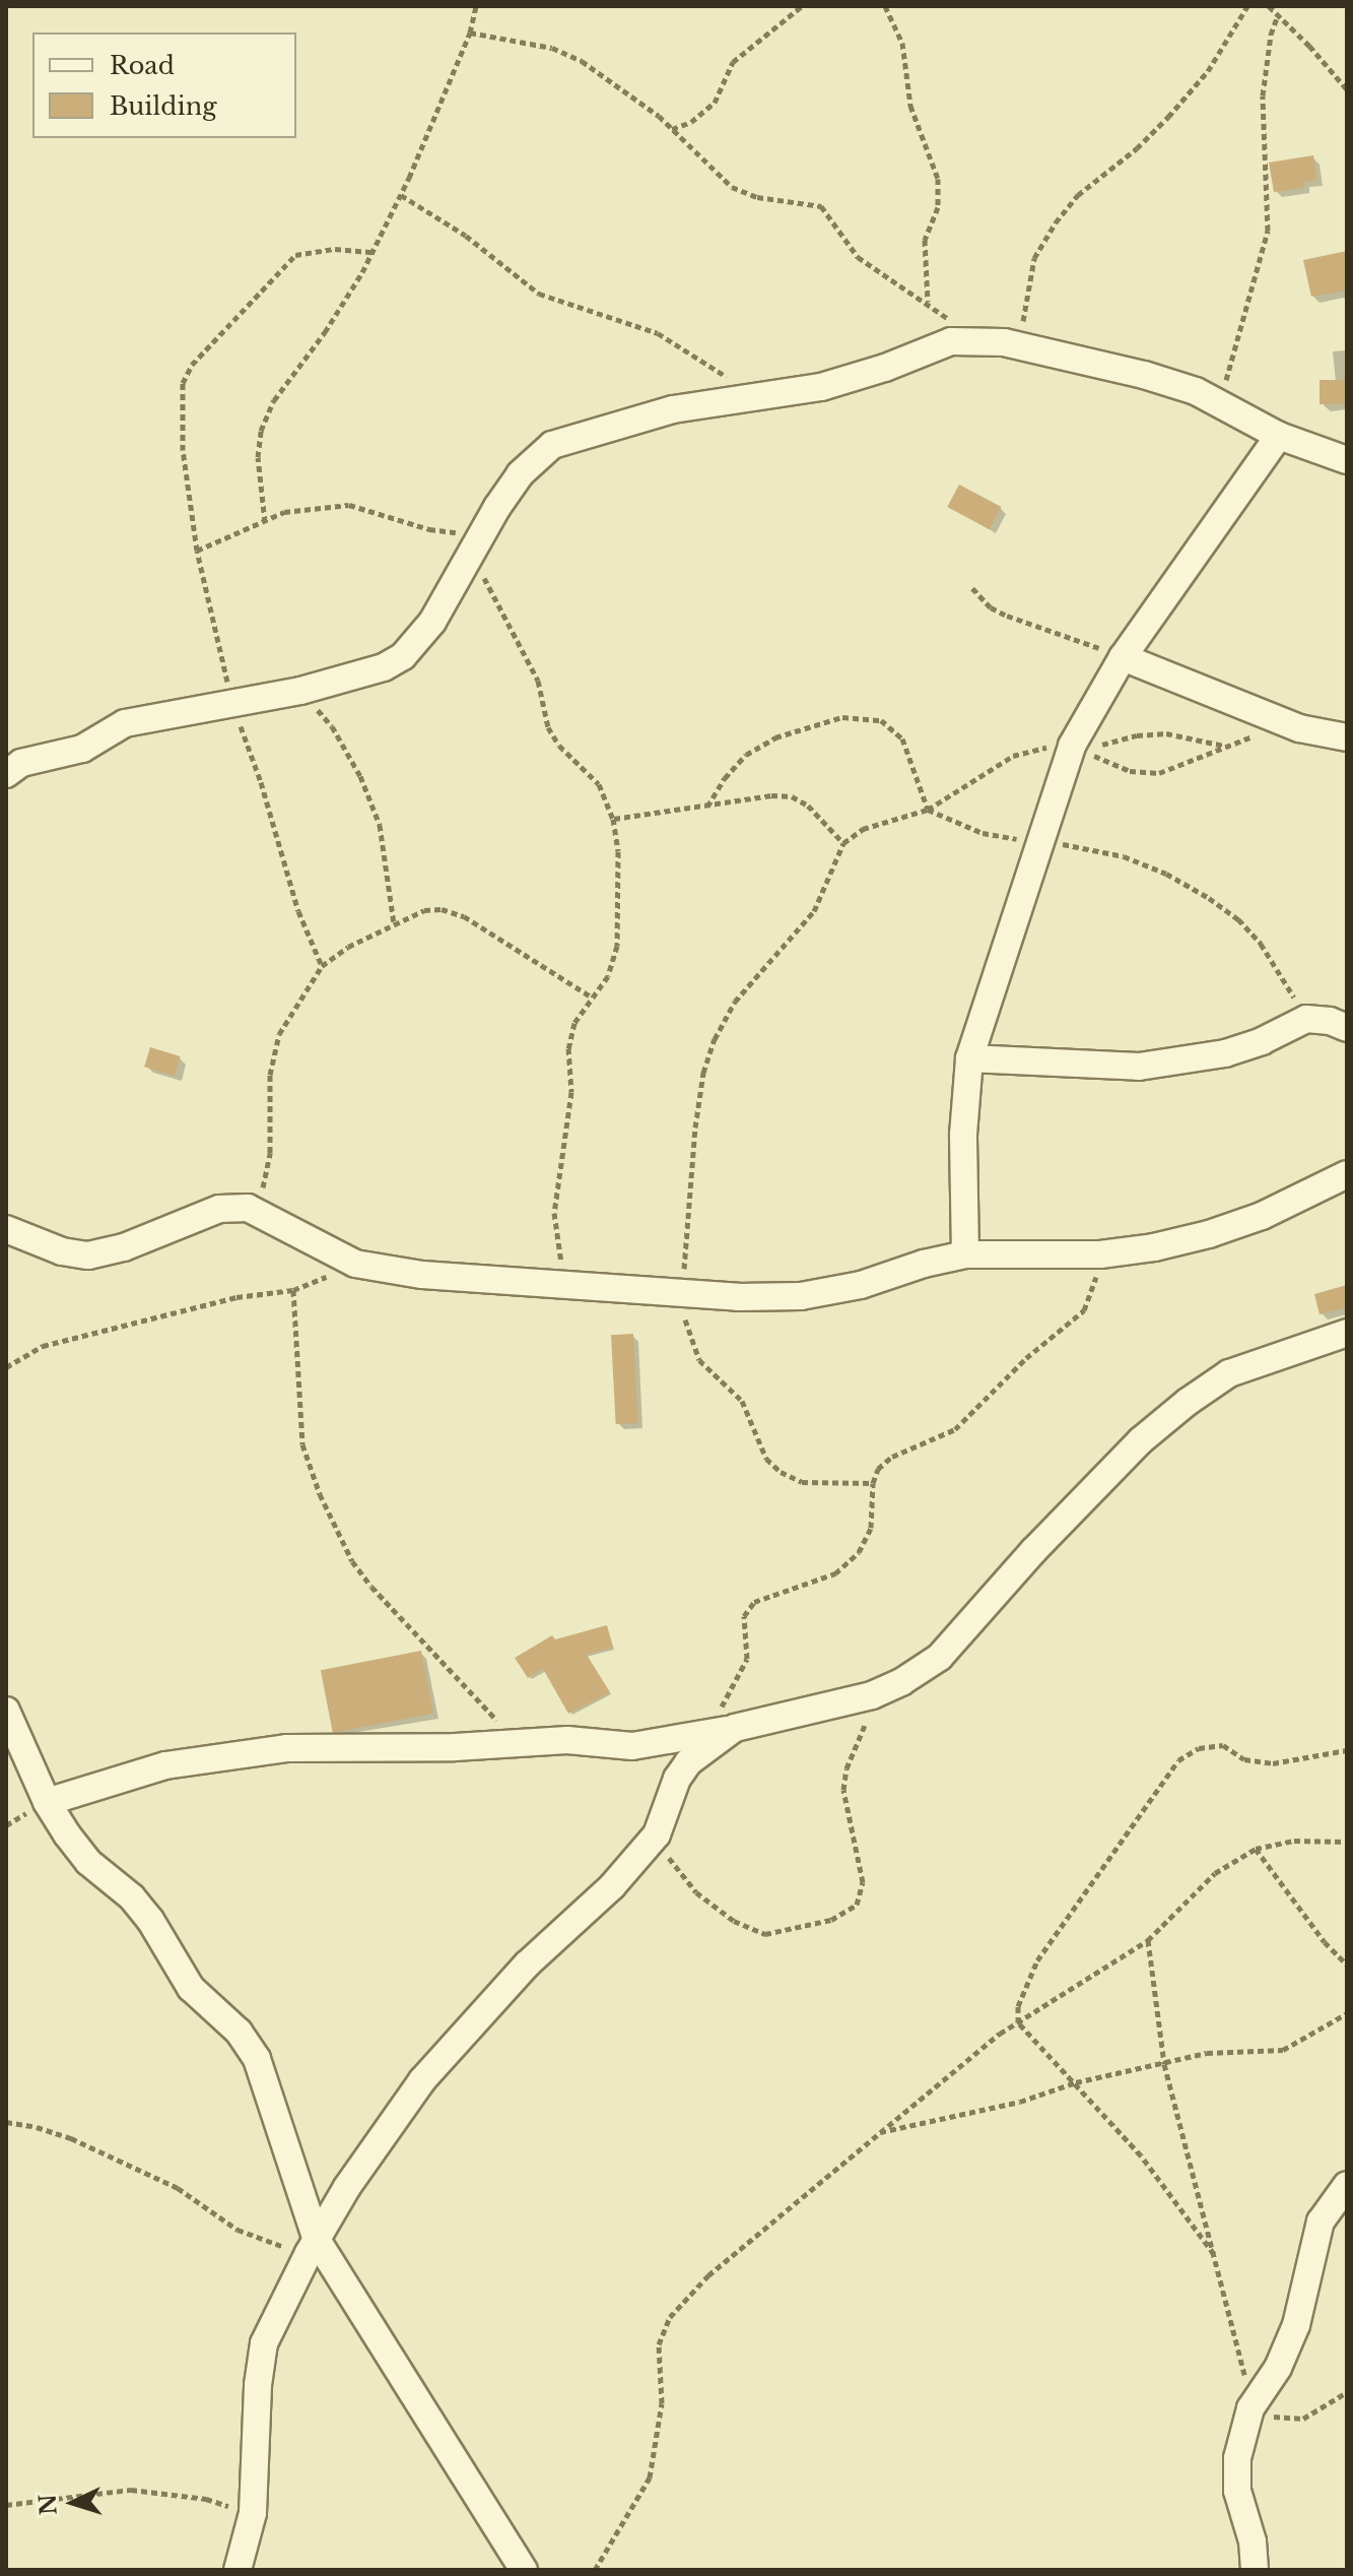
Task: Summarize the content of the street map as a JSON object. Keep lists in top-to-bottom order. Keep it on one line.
{"legend":["Road","Building"],"north":"left"}
